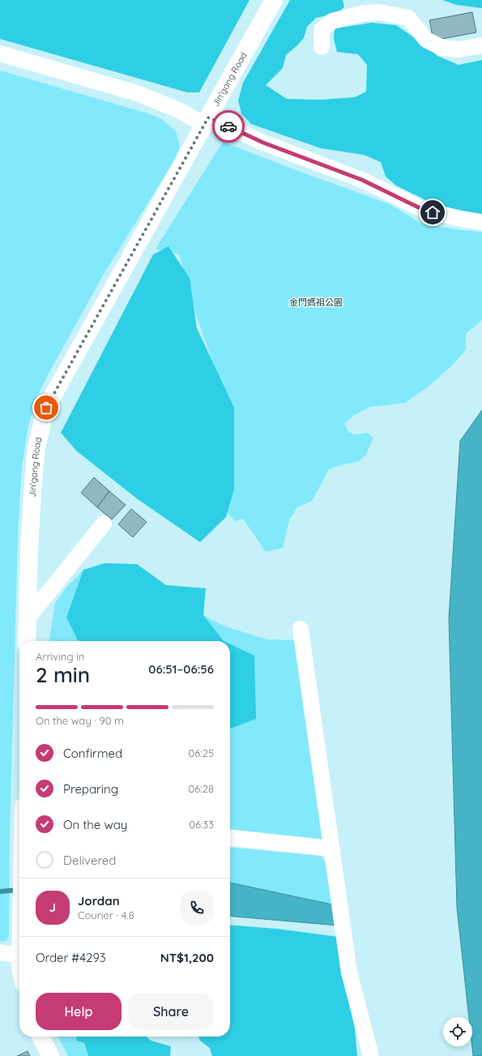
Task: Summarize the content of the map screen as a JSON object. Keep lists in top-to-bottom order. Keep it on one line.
{"streets":{"main road":["Jin'gang Road"]},"parks":["金門媽祖公園"],"page":{"heading":["2 min","Arriving in","06:51–06:56"],"panel":["Jordan","Courier · 4.8","Order #4293","NT$1,200"],"bar":"On the way · 90 m","list":[["Confirmed","06:25"],["Preparing","06:28"],["On the way","06:33"],"Delivered"],"round":"J","buttons":["Help","Share"]}}
